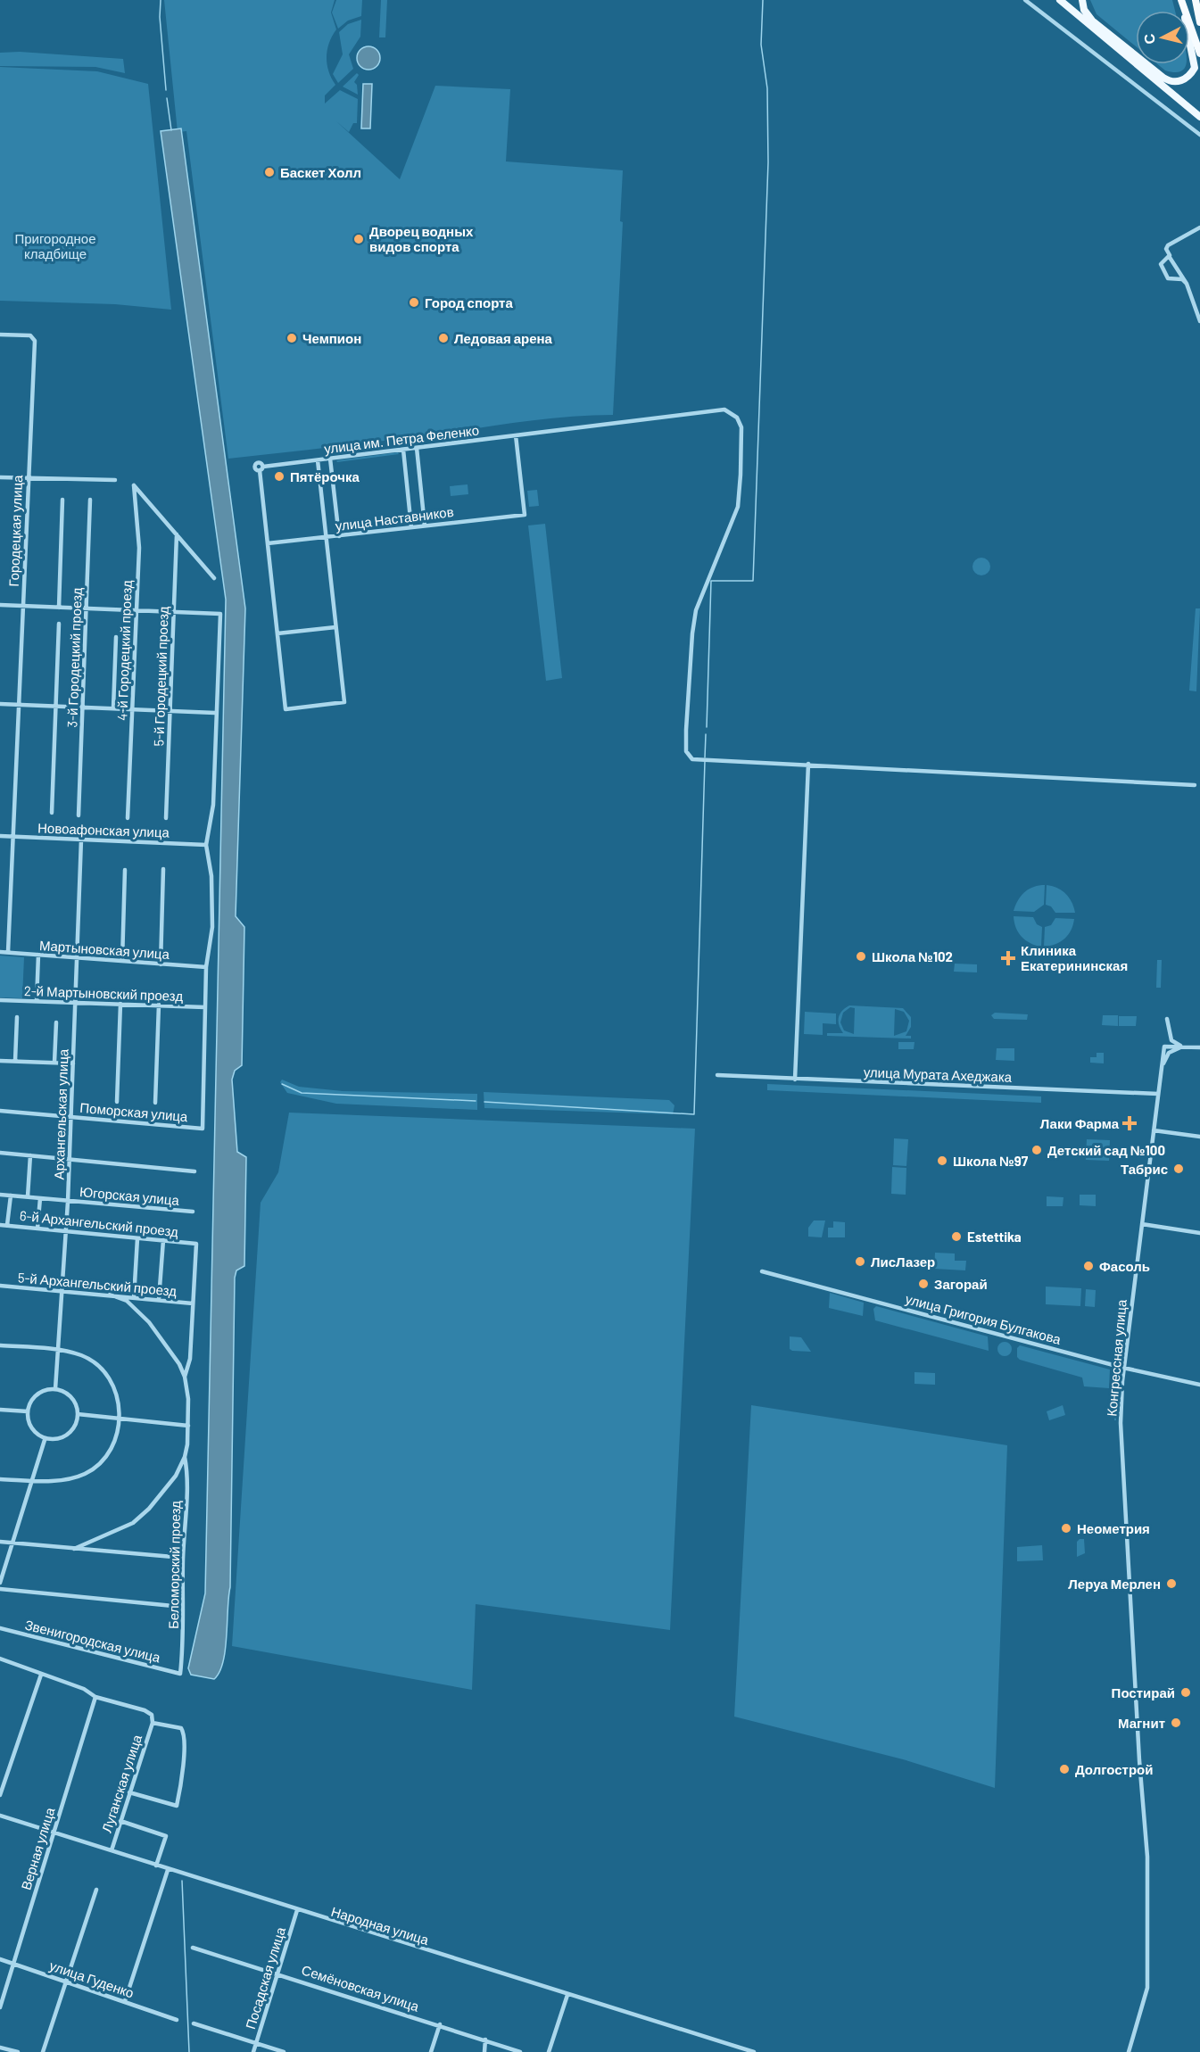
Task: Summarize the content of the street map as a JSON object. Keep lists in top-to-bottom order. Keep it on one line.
{"streets":{"street":["улица им. Петра Феленко","улица Наставников","Городецкая улица","4-й Городецкий проезд","3-й Городецкий проезд","5-й Городецкий проезд","Новоафонская улица","Мартыновская улица","2-й Мартыновский проезд","улица Мурата Ахеджака","Поморская улица","Архангельская улица","Югорская улица","6-й Архангельский проезд","5-й Архангельский проезд","улица Григория Булгакова","Конгрессная улица","Беломорский проезд","Звенигородская улица","Луганская улица","Верная улица","Народная улица","Посадская улица","улица Гуденко","Семёновская улица"]},"crossings":[["улица им. Петра Феленко","улица Наставников"],["Городецкая улица","Новоафонская улица"],["Городецкая улица","Мартыновская улица"],["4-й Городецкий проезд","5-й Городецкий проезд"],["Новоафонская улица","Архангельская улица"],["Мартыновская улица","Архангельская улица"],["2-й Мартыновский проезд","Поморская улица"],["2-й Мартыновский проезд","Архангельская улица"],["улица Мурата Ахеджака","Конгрессная улица"],["Поморская улица","Архангельская улица"],["Архангельская улица","Югорская улица"],["Архангельская улица","6-й Архангельский проезд"],["Архангельская улица","5-й Архангельский проезд"],["6-й Архангельский проезд","Беломорский проезд"],["5-й Архангельский проезд","Беломорский проезд"],["улица Григория Булгакова","Конгрессная улица"],["Беломорский проезд","Звенигородская улица"],["Луганская улица","Народная улица"],["Верная улица","Народная улица"],["Верная улица","улица Гуденко"],["Народная улица","Посадская улица"],["Посадская улица","Семёновская улица"]],"parks":["Пригородное кладбище"],"places":{"other":["Баскет Холл","Дворец водных видов спорта","Город спорта","Чемпион","Ледовая арена","Пятёрочка","Школа №102","Детский сад №100","Школа №97","Табрис","Estettika","ЛисЛазер","Фасоль","Загорай","Неометрия","Леруа Мерлен","Постирай","Магнит","Долгострой"],"health":["Клиника Екатерининская","Лаки Фарма"]},"north":"left"}
